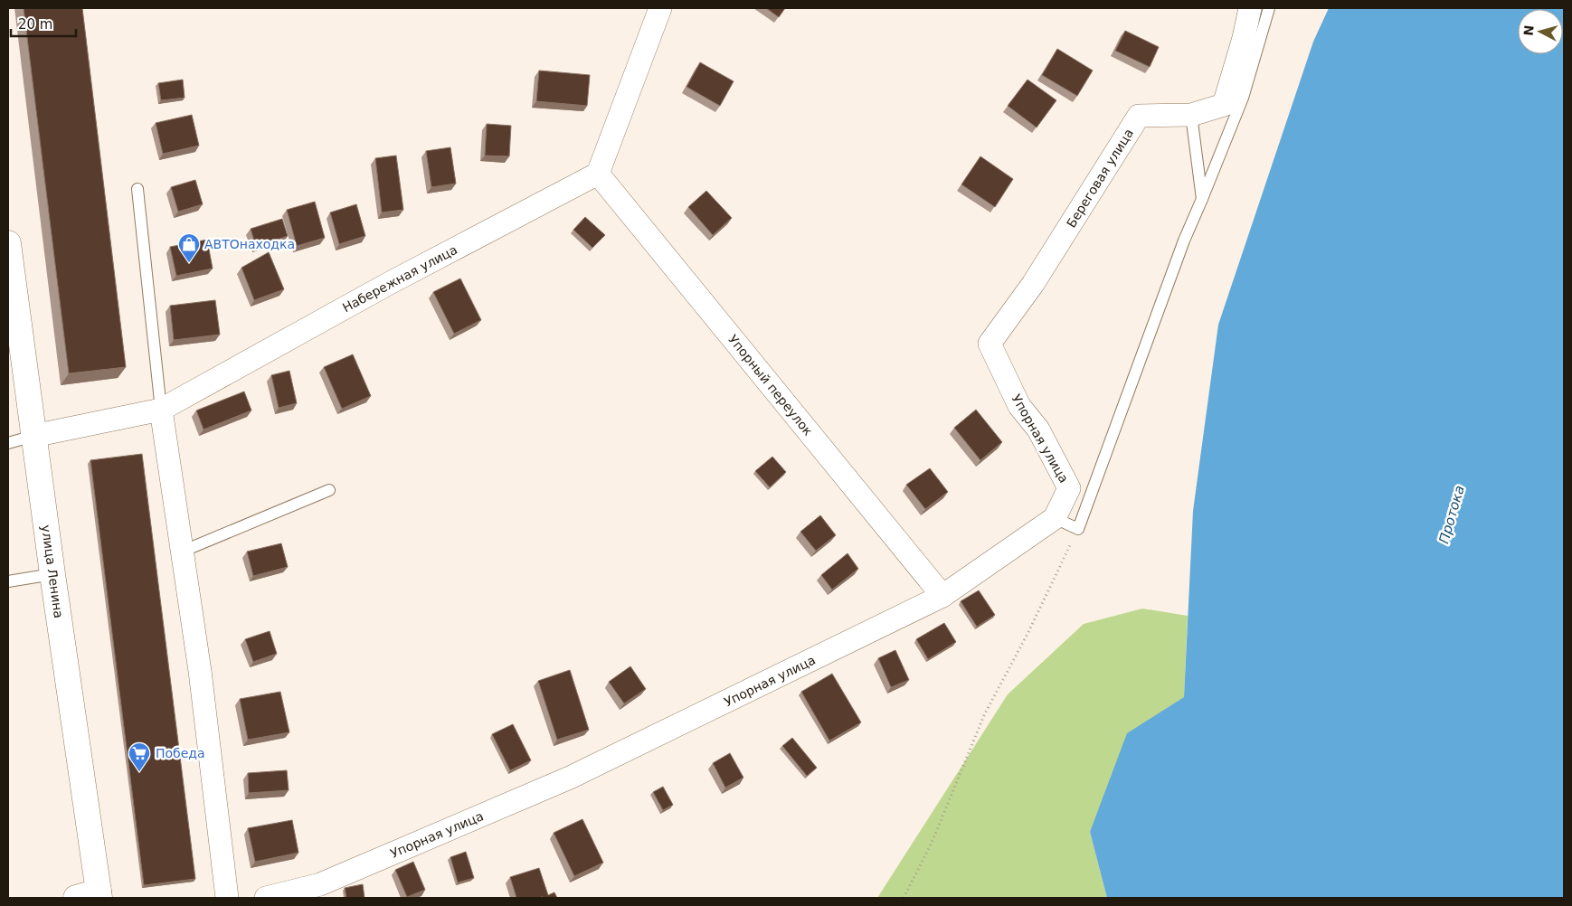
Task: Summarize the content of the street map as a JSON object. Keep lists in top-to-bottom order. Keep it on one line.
{"streets":{"main road":["улица Ленина"],"street":["Береговая улица","Набережная улица","Упорный переулок","Упорная улица"]},"crossings":[["Береговая улица","Упорная улица"],["Набережная улица","Упорный переулок"],["Набережная улица","улица Ленина"],["Упорный переулок","Упорная улица"]],"water":["Протока"],"places":{"shop":["АВТОнаходка"],"supermarket":["Победа"]},"scale_bar":"20 m","north":"left"}
